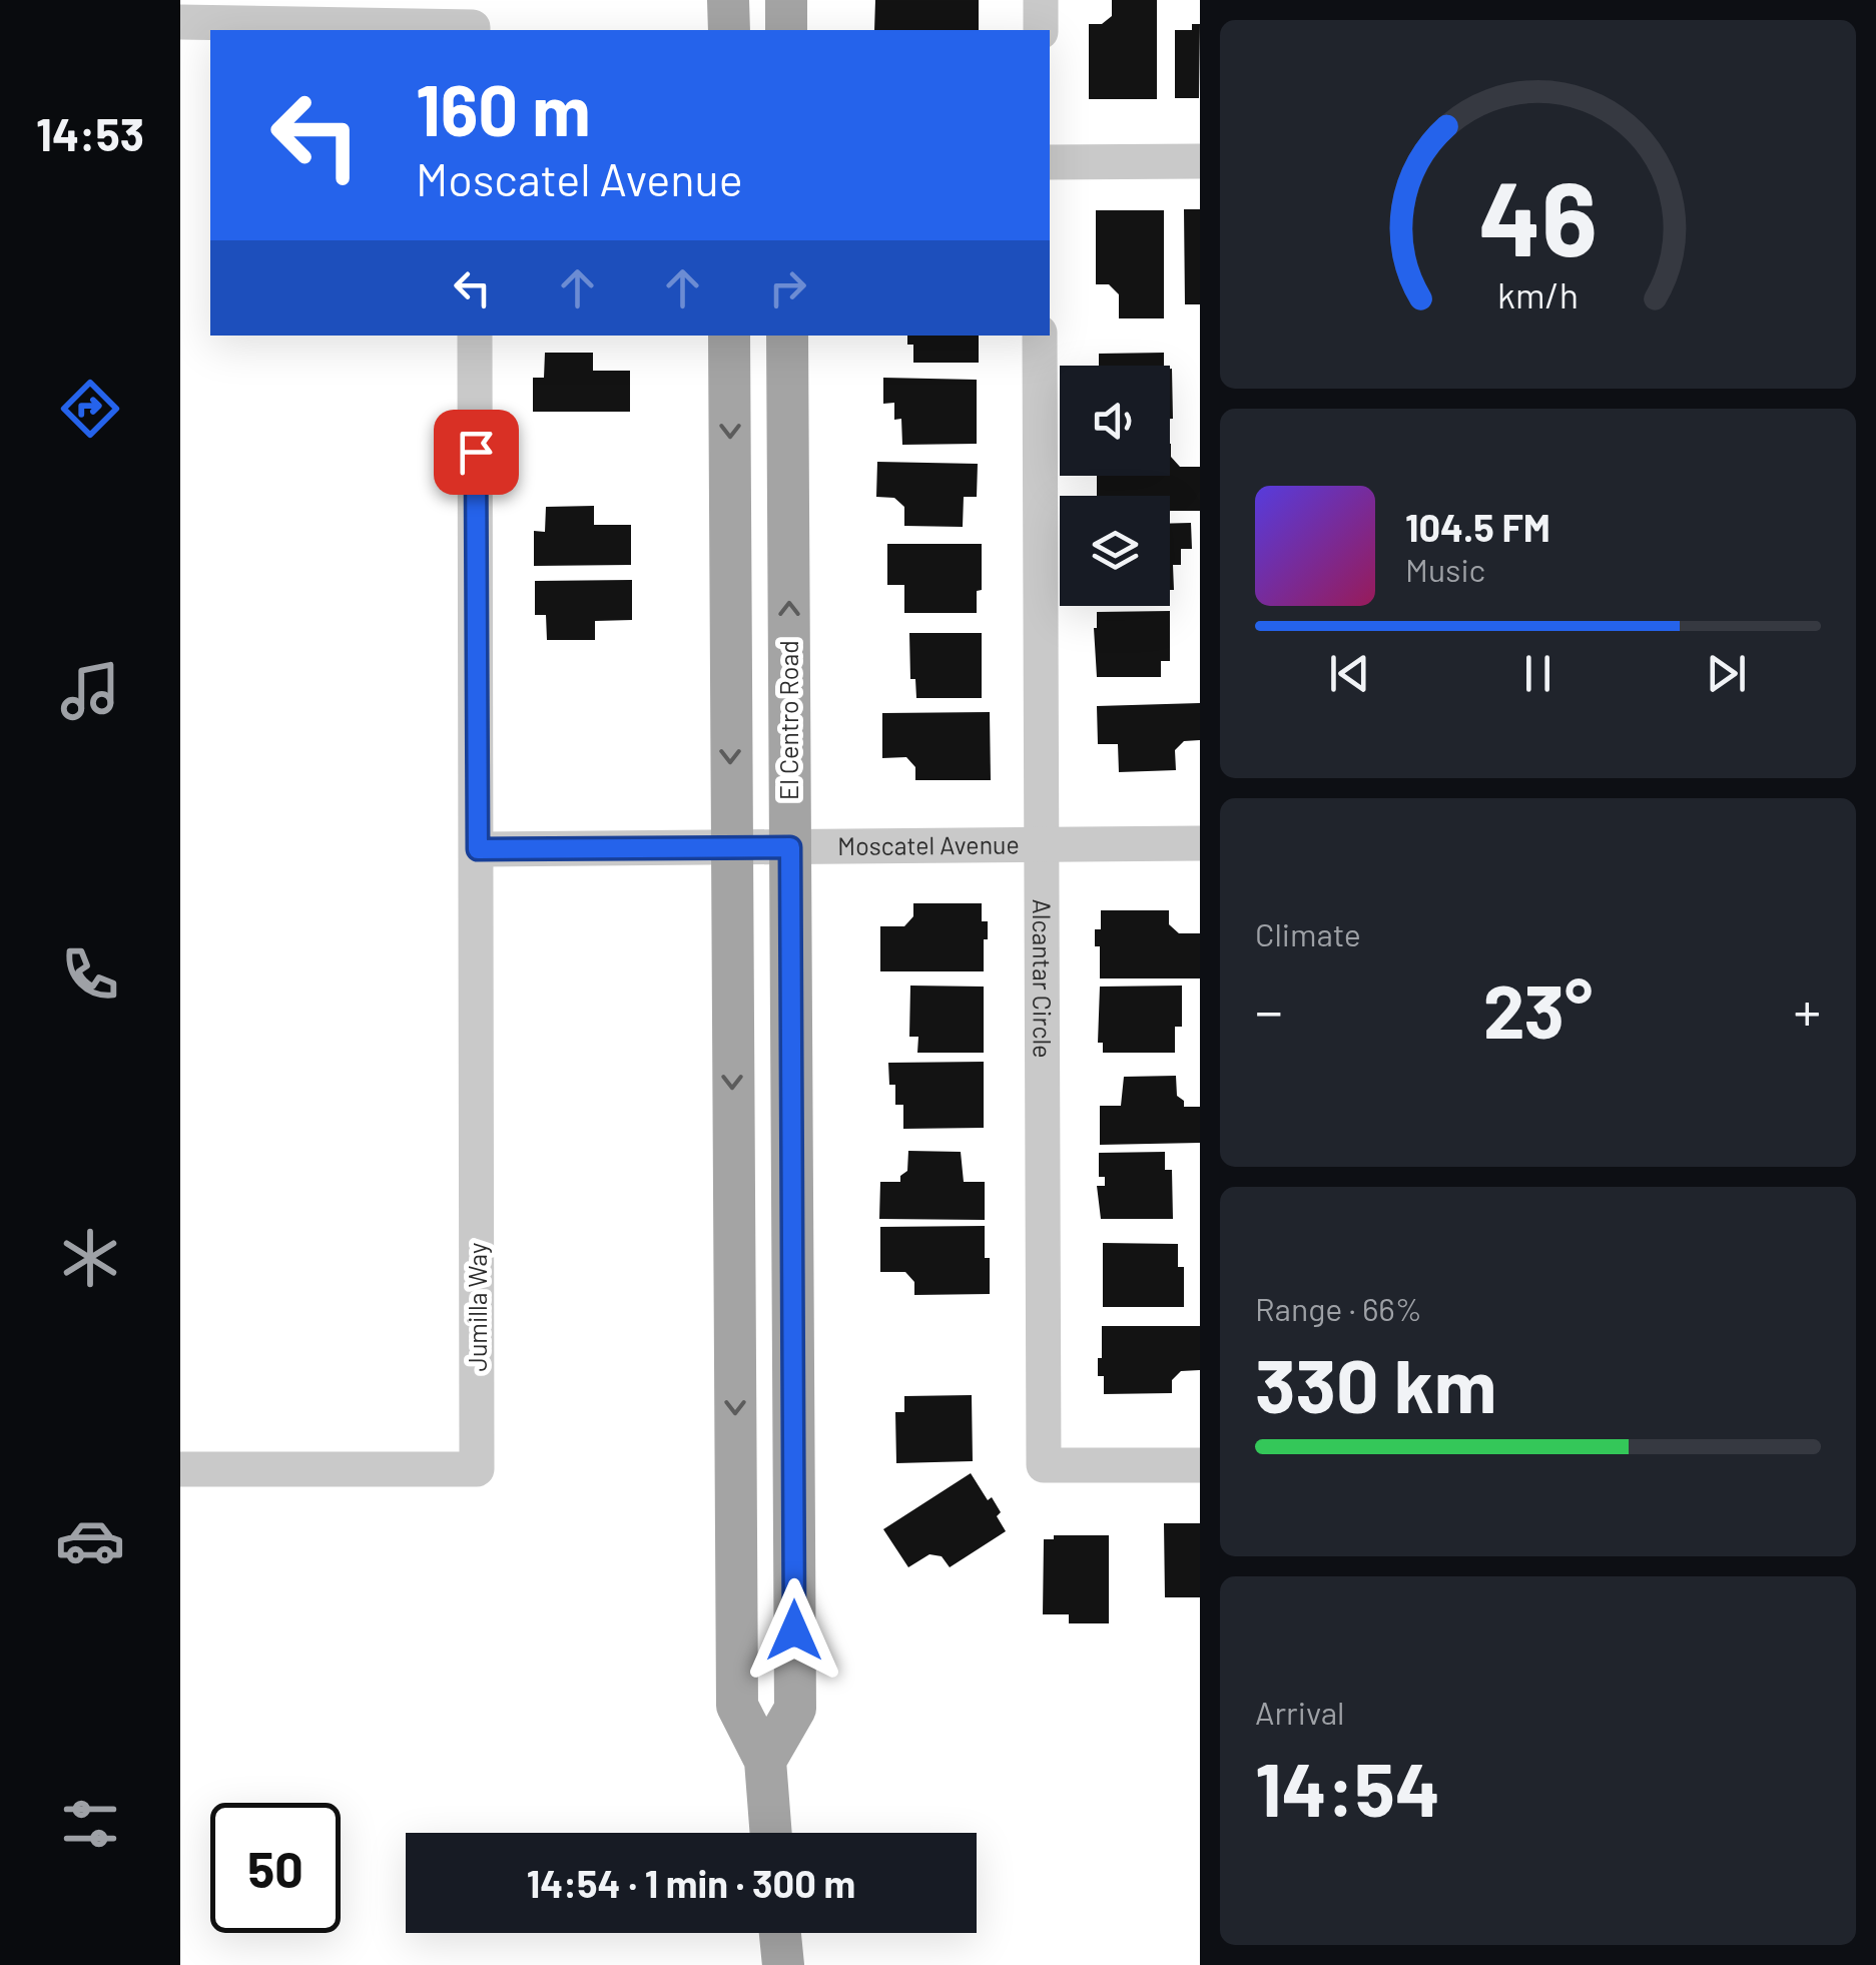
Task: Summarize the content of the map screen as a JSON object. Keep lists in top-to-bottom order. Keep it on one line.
{"streets":{"main road":["El Centro Road"],"street":["Moscatel Avenue","Alcantar Circle","Jumilla Way"]},"crossings":[["El Centro Road","Moscatel Avenue"],["Moscatel Avenue","Alcantar Circle"],["Moscatel Avenue","Jumilla Way"]],"page":{"tabs":"14:53","turn":["160 m","Moscatel Avenue"],"song":["104.5 FM","Music"],"tile":["Climate",["Range · 66%","330 km"],["Arrival","14:54"]],"heat":["−","23°","+"],"limit":"50","trip":"14:54 · 1 min · 300 m","gauge":["46","km/h"]}}
